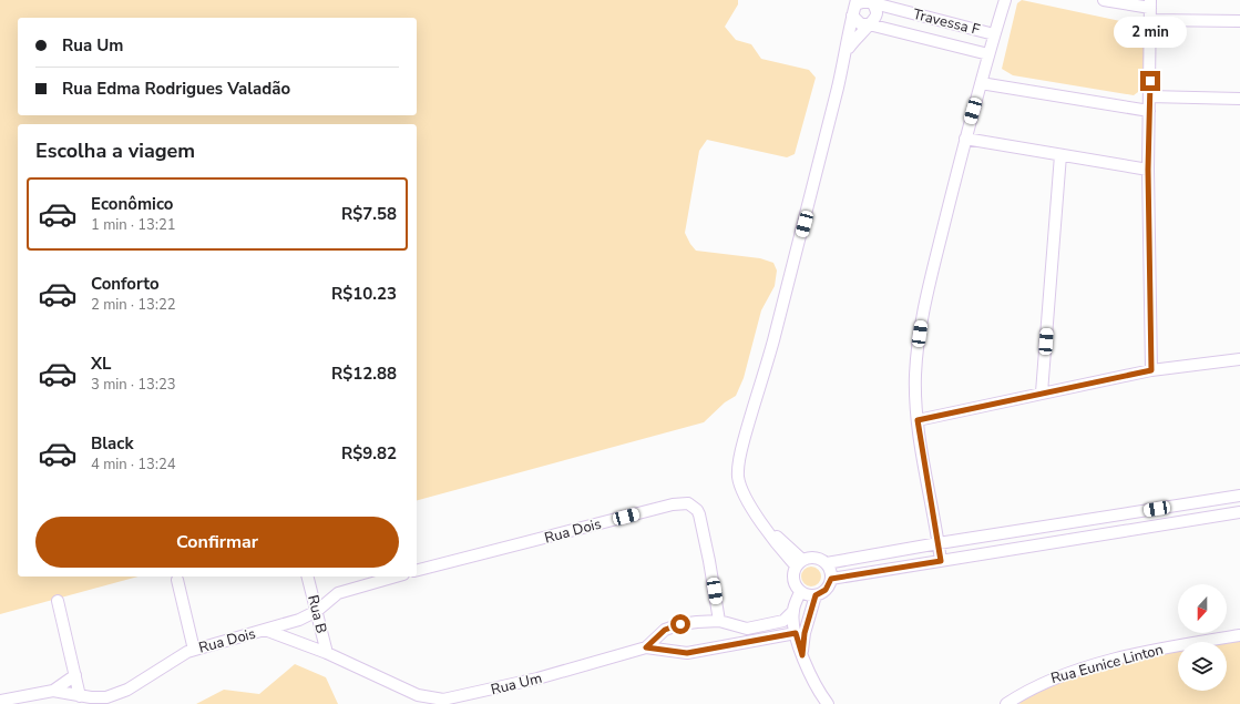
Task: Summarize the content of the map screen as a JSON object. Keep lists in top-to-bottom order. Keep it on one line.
{"streets":{"street":["Travessa F","Rua Dois","Rua B","Rua Eunice Linton","Rua Um"]},"crossings":[["Rua Dois","Rua B"],["Rua Dois","Rua Um"],["Rua B","Rua Um"]],"north":"bottom","page":{"bubble":"2 min","banner":["Rua Um","Rua Edma Rodrigues Valadão"],"heading":"Escolha a viagem","list":[{"name":"Econômico","note":"1 min · 13:21","value":"R$7.58"},{"name":"Conforto","note":"2 min · 13:22","value":"R$10.23"},{"name":"XL","note":"3 min · 13:23","value":"R$12.88"},{"name":"Black","note":"4 min · 13:24","value":"R$9.82"}],"buttons":"Confirmar"}}
